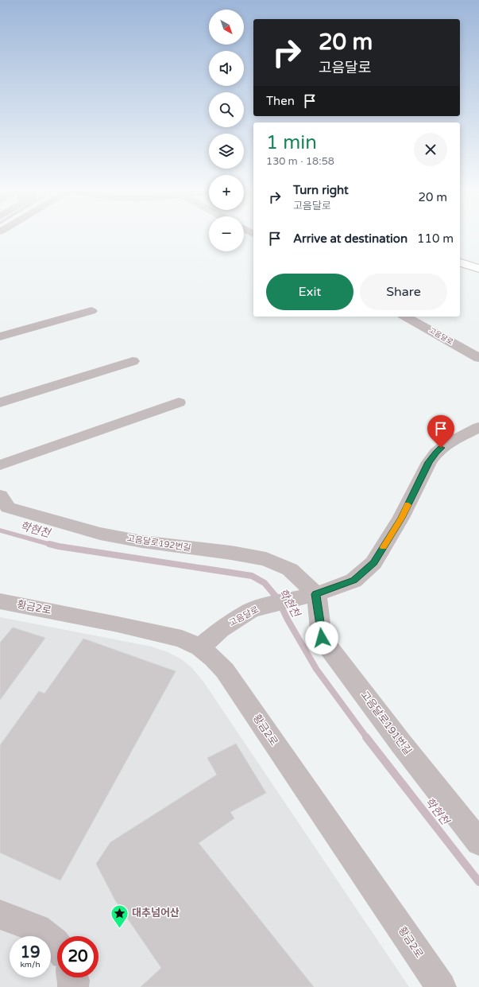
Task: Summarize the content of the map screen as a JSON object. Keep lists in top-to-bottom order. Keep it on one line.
{"streets":{"street":["고음달로","고음달로192번길","황금2로","고음달로191번길"]},"crossings":[["고음달로","고음달로192번길"],["고음달로","황금2로"],["고음달로","고음달로191번길"],["고음달로192번길","고음달로191번길"]],"water":["학현천"],"places":{"place":["대추넘어산"]},"north":"bottom right","page":{"map_buttons":["+","−"],"turn":["20 m","고음달로"],"then":"Then","heading":["1 min","130 m · 18:58"],"list":[{"name":"Turn right","note":"고음달로","value":"20 m"},{"name":"Arrive at destination","value":"110 m"}],"buttons":["Exit","Share"],"speed":"19 km/h","limit":"20"}}
